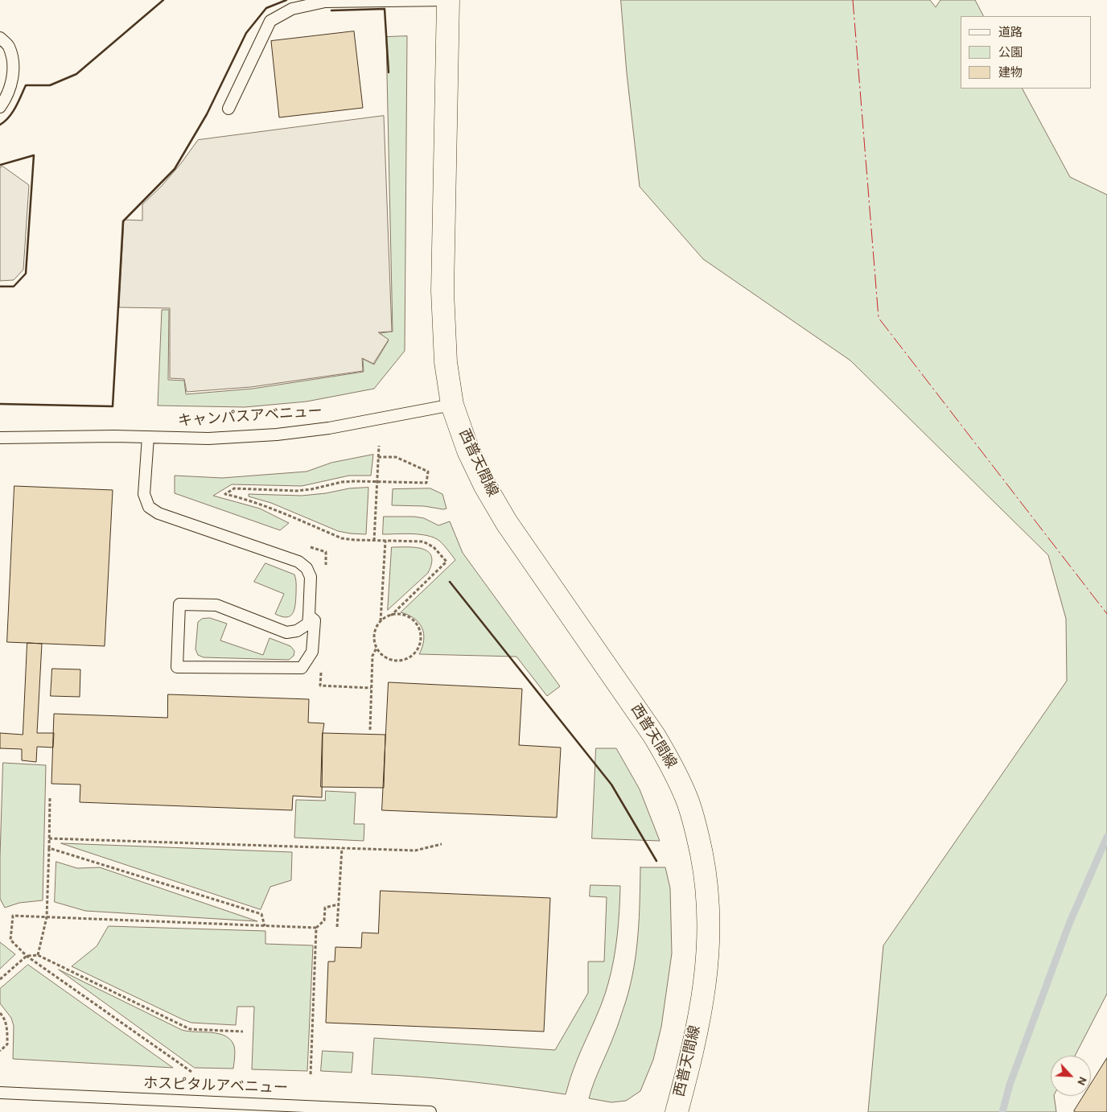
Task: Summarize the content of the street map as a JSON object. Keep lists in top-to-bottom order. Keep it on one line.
{"streets":{"street":["西普天間線"],"lane":["キャンパスアベニュー","ホスピタルアベニュー"]},"crossings":[["キャンパスアベニュー","西普天間線"]],"legend":["道路","公園","建物"],"north":"bottom right"}
